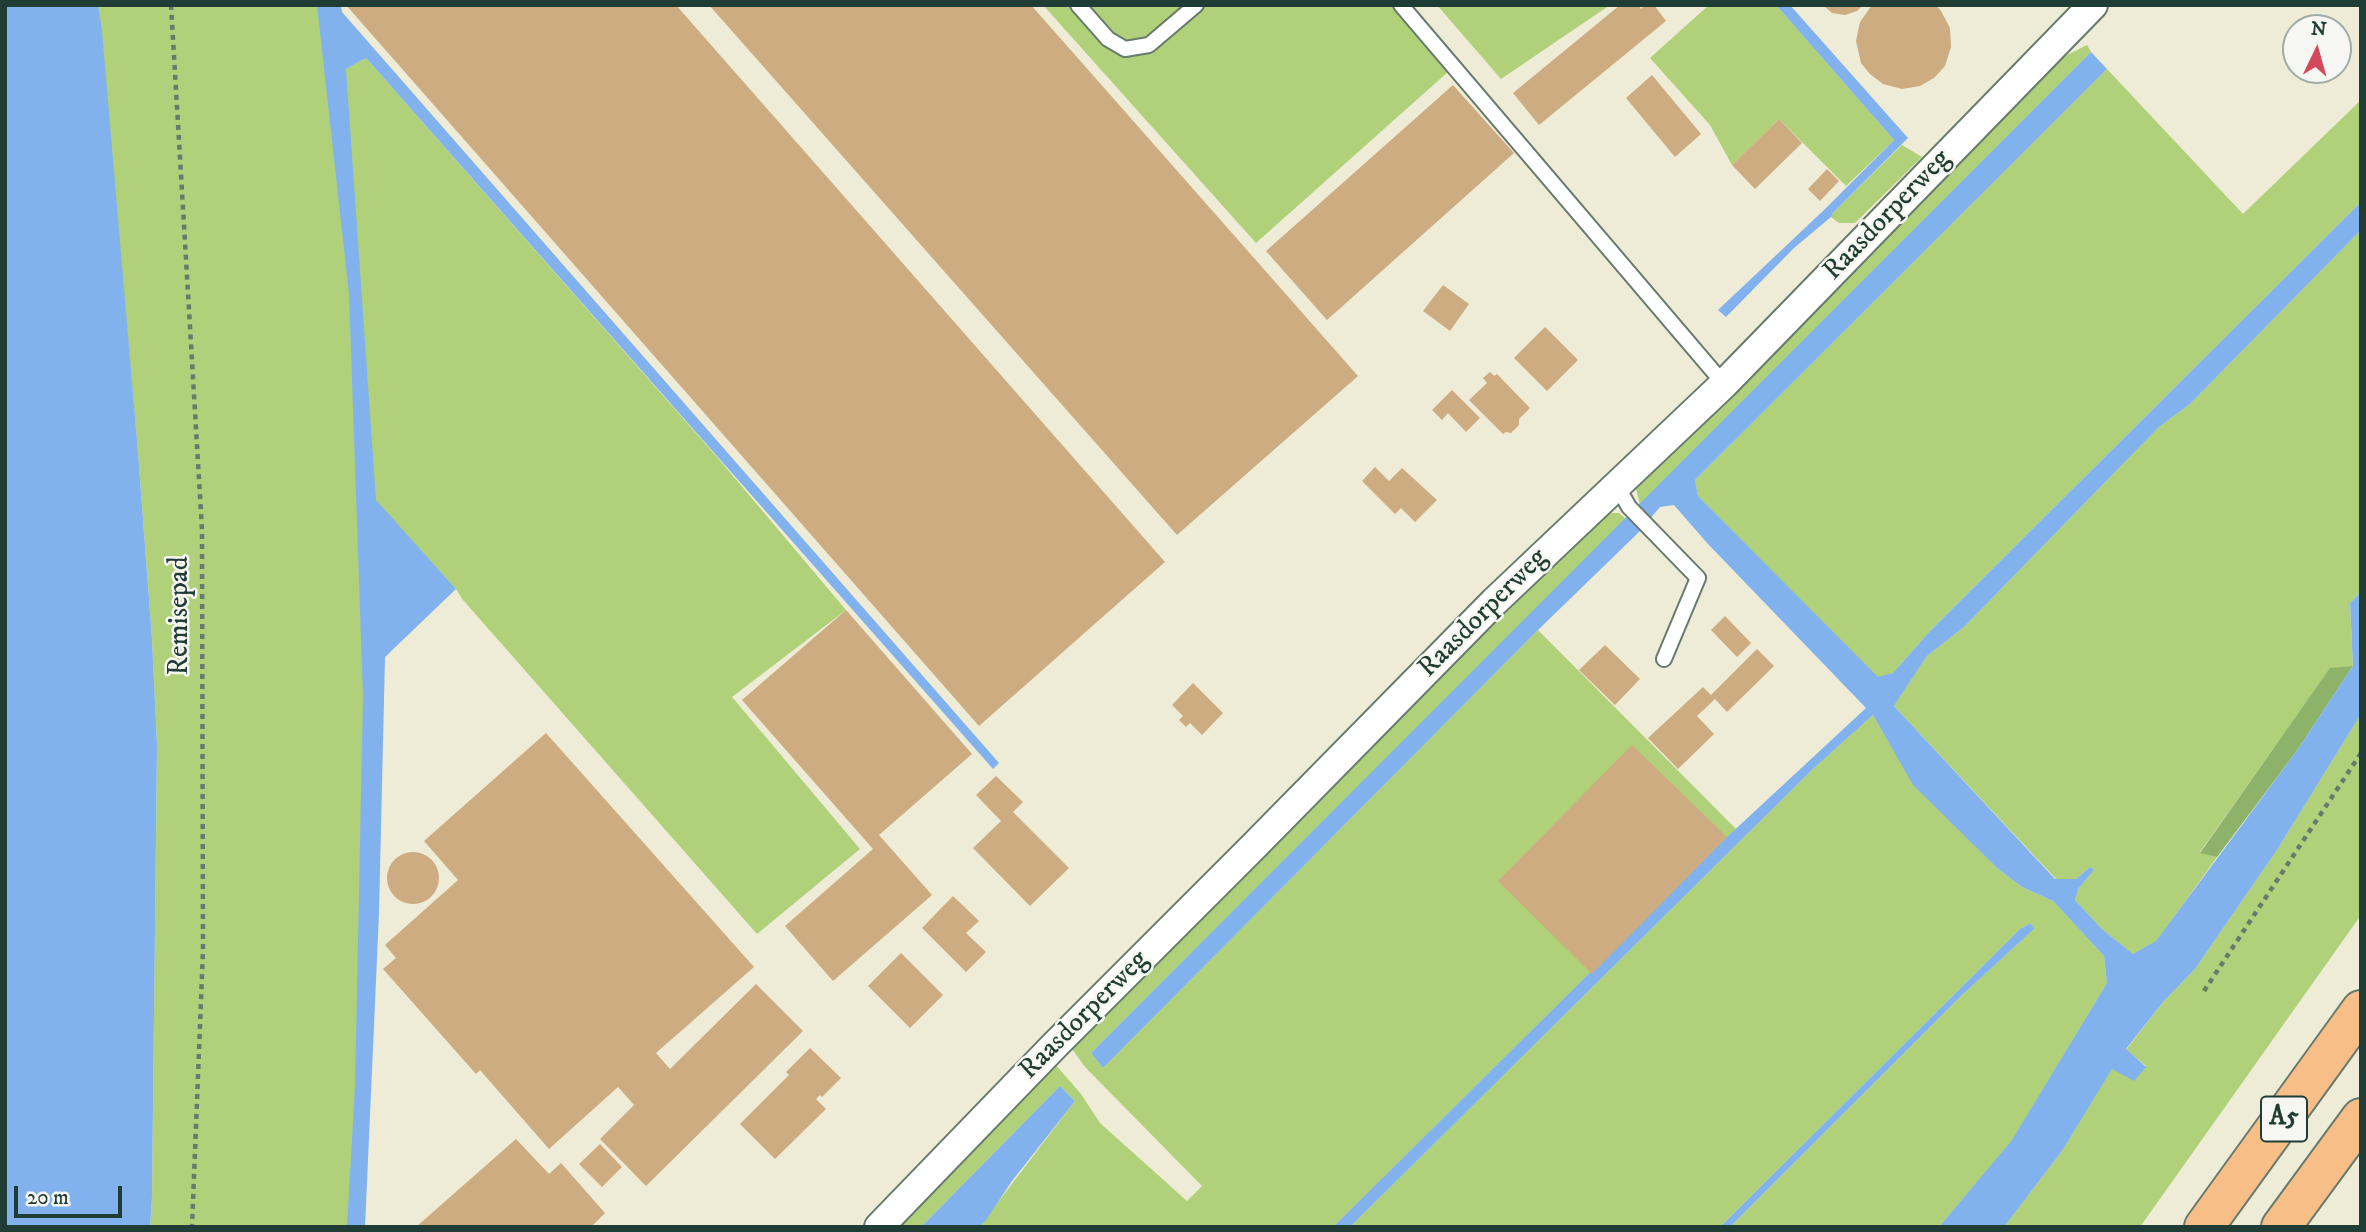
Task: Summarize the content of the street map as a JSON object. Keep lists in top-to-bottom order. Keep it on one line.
{"streets":{"highway":["A5"],"street":["Raasdorperweg"],"path":["Remisepad"]},"scale_bar":"20 m","north":"top"}
